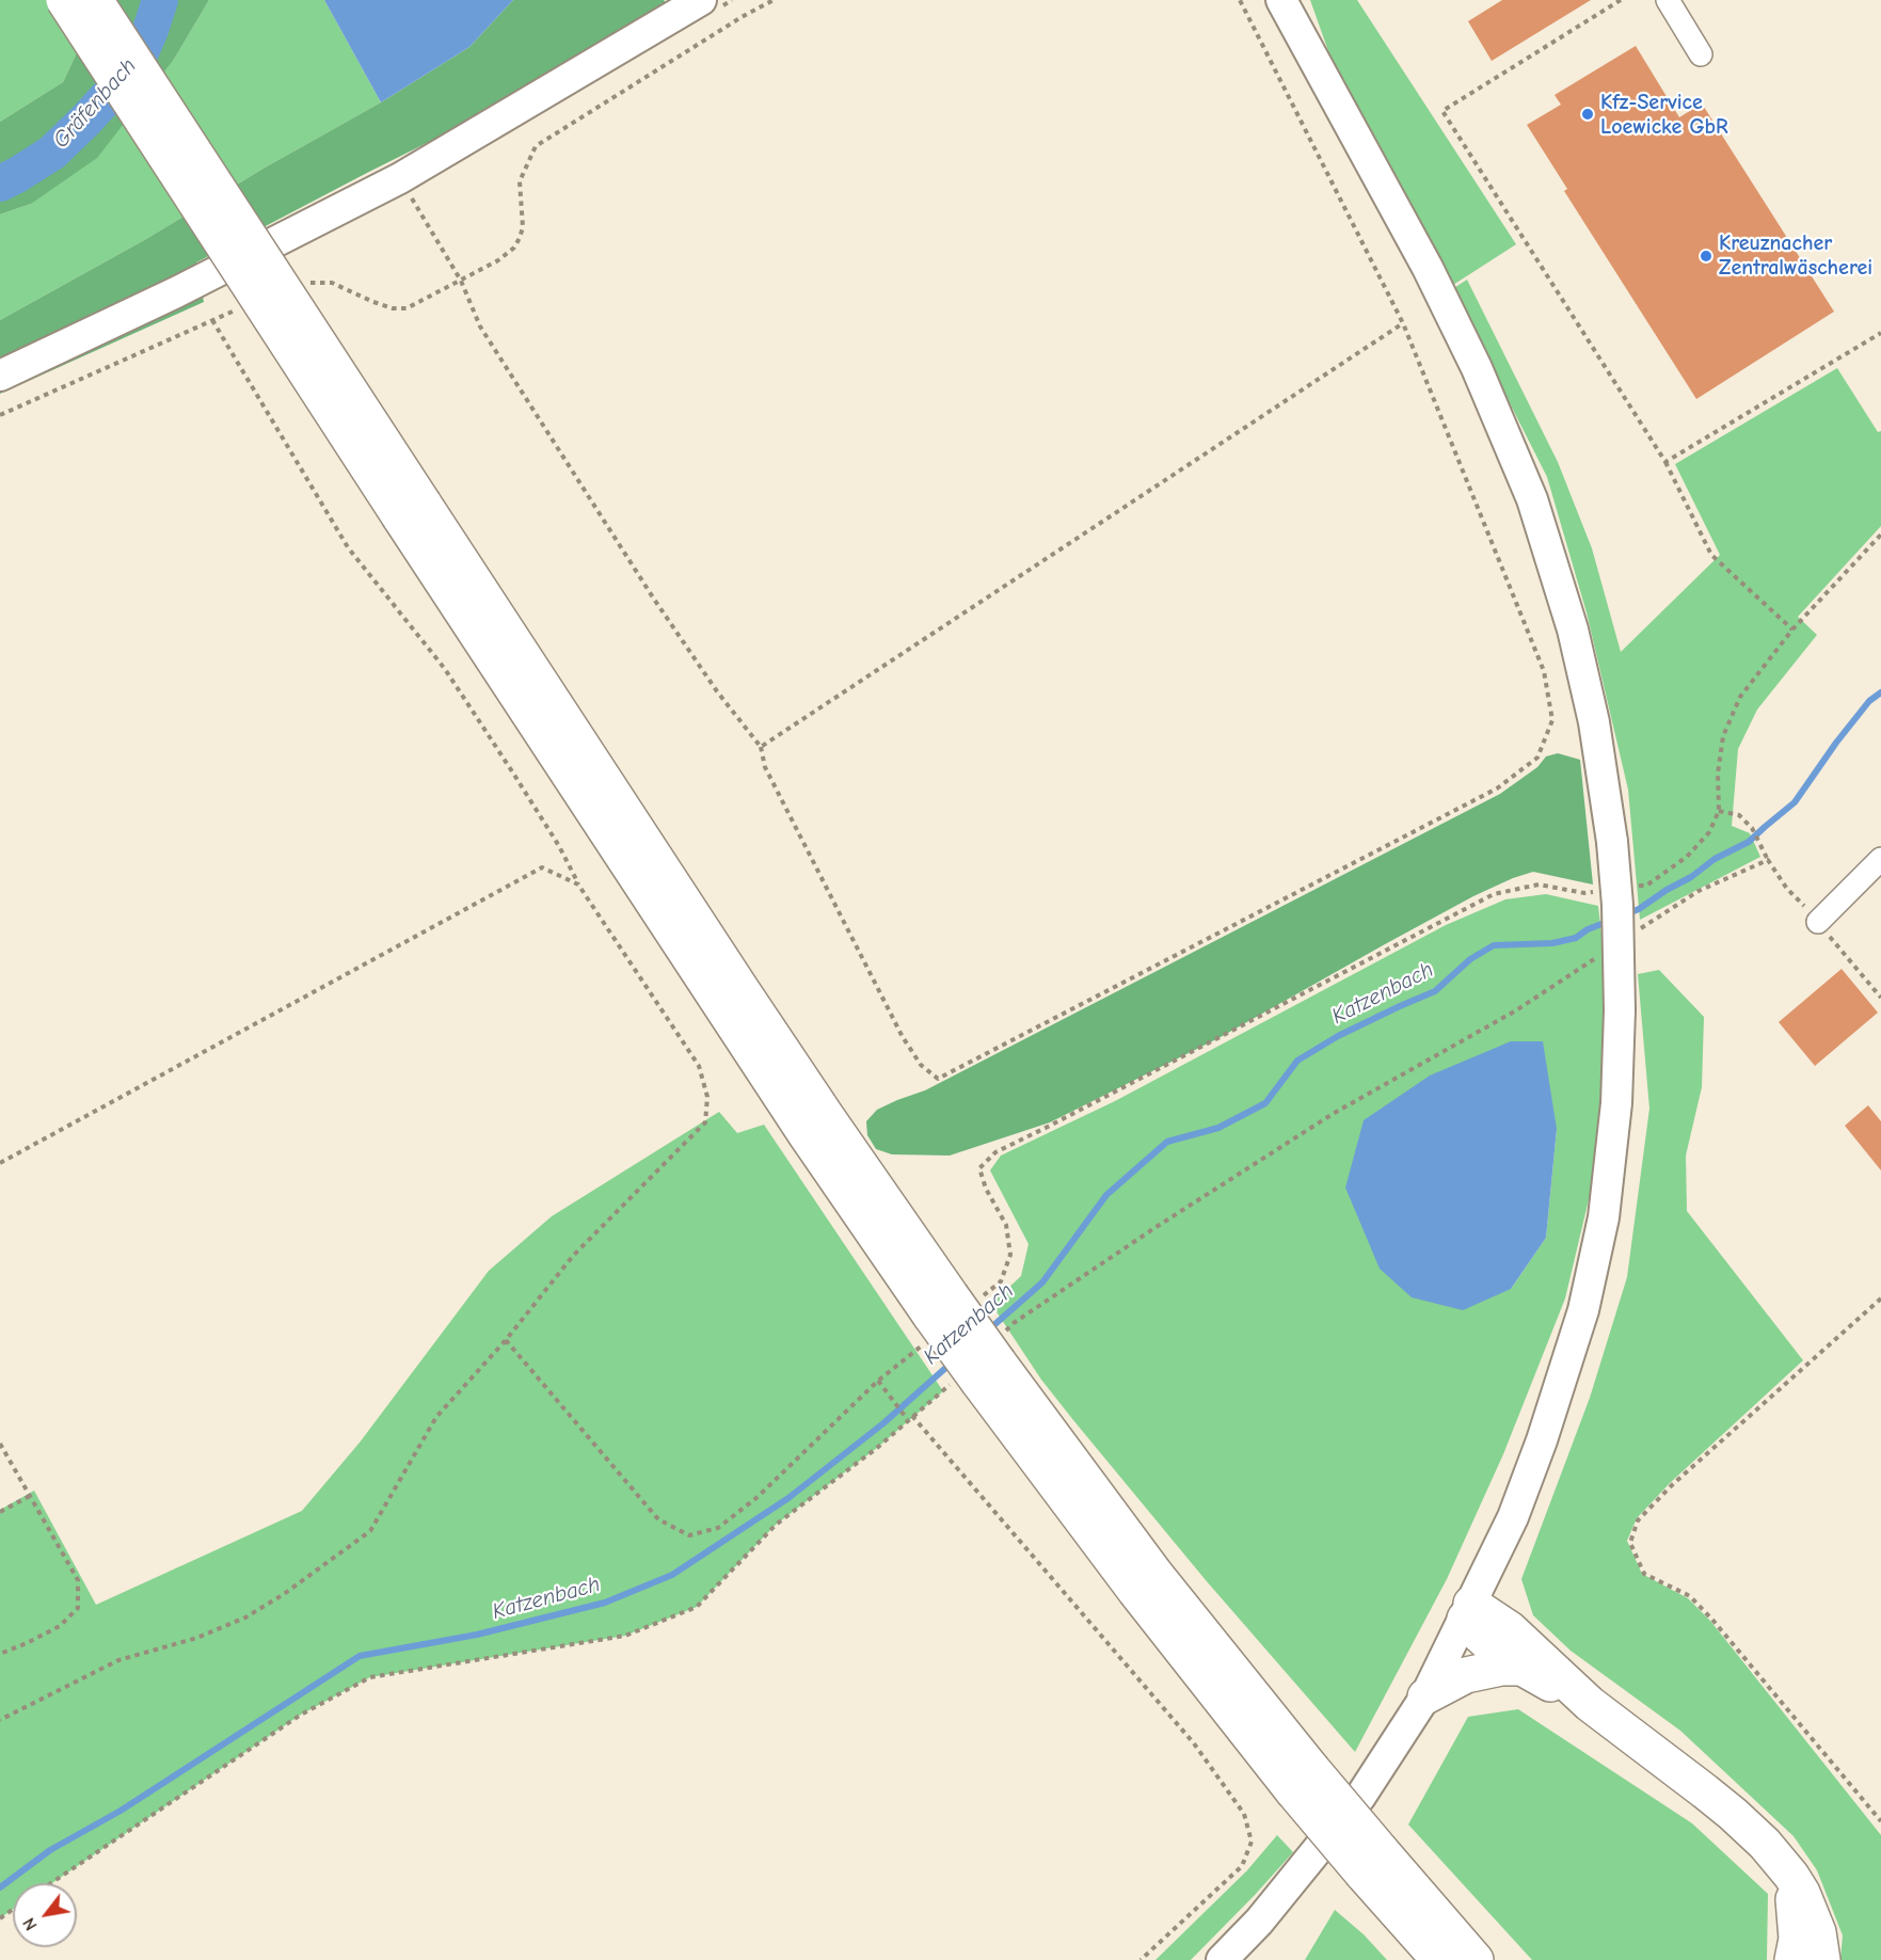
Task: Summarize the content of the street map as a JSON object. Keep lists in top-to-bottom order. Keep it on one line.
{"water":["Gräfenbach","Katzenbach"],"places":["Kfz-Service Loewicke GbR","Kreuznacher Zentralwäscherei"],"north":"bottom left"}
